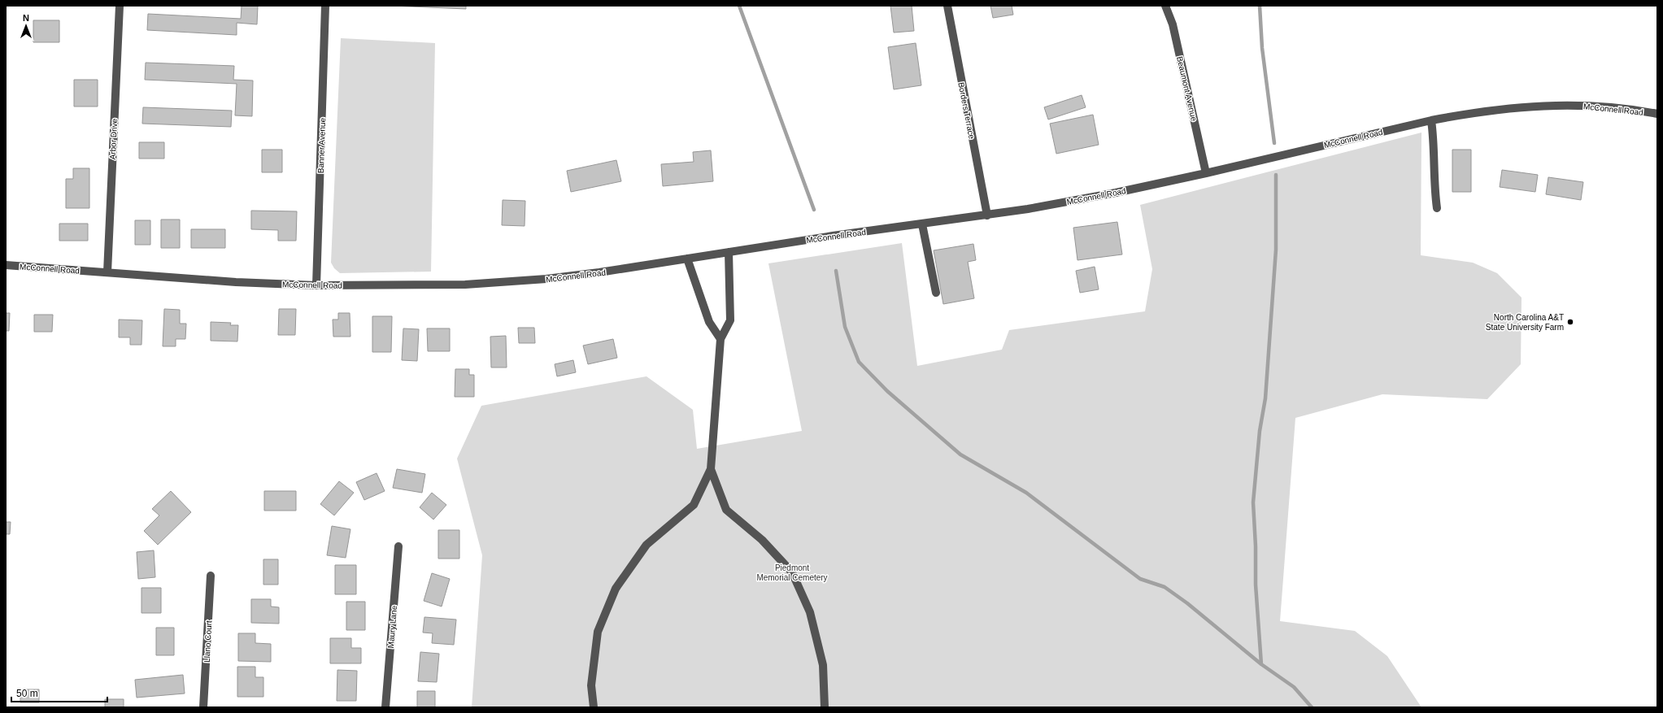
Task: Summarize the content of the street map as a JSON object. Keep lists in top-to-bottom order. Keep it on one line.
{"streets":{"street":["Beaumont Avenue","McConnell Road","Borders Terrace","Arbor Drive","Banner Avenue","Maury Lane","Llano Court"]},"crossings":[["Beaumont Avenue","McConnell Road"],["McConnell Road","Borders Terrace"],["McConnell Road","Arbor Drive"],["McConnell Road","Banner Avenue"]],"parks":["Piedmont Memorial Cemetery"],"places":["North Carolina A&T State University Farm"],"scale_bar":"50 m","north":"top"}
